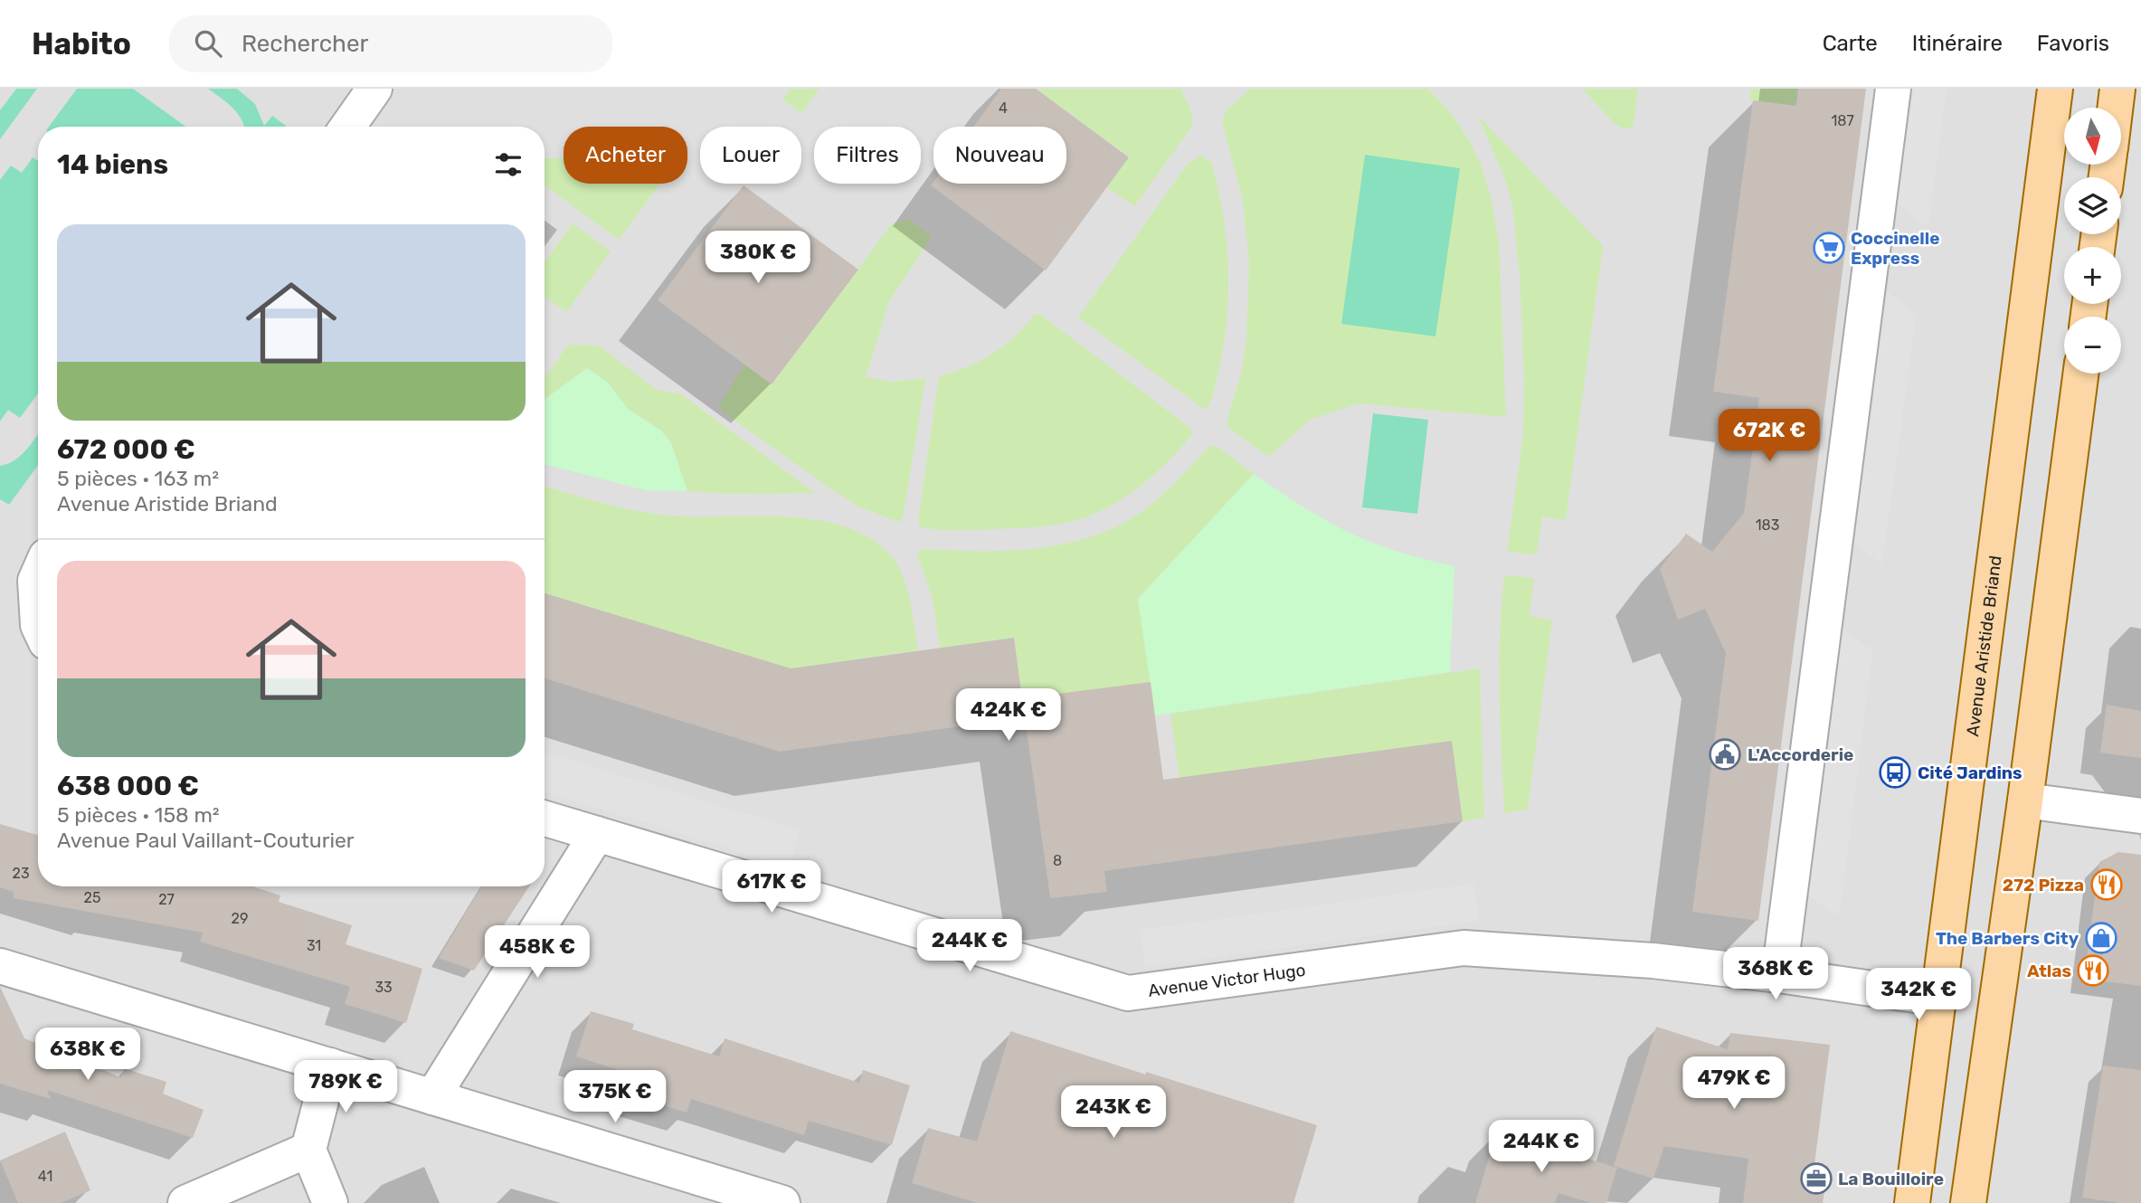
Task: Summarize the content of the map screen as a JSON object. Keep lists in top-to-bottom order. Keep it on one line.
{"streets":{"main road":["Avenue Aristide Briand"],"street":["Avenue Victor Hugo"]},"crossings":[["Avenue Aristide Briand","Avenue Victor Hugo"]],"places":{"supermarket":["Coccinelle Express"],"public building":["L'Accorderie"],"bus stop":["Cité Jardins"],"restaurant":["272 Pizza","Atlas"],"shop":["The Barbers City"],"office":["La Bouilloire"]},"house_numbers":["4","187","183","8","23","25","27","29","31","33","41"],"north":"bottom","page":{"header":"Habito","search":"Rechercher","nav":["Carte","Itinéraire","Favoris"],"map_buttons":["+","−"],"chip":["Acheter","Louer","Filtres","Nouveau"],"heading":"14 biens","list":[{"name":"672 000 €","note":"5 pièces · 163 m² · Avenue Aristide Briand"},{"name":"638 000 €","note":"5 pièces · 158 m² · Avenue Paul Vaillant-Couturier"}],"price":["380K €","672K €","424K €","617K €","244K €","458K €","368K €","342K €","638K €","479K €","789K €","375K €","243K €","244K €"]}}
